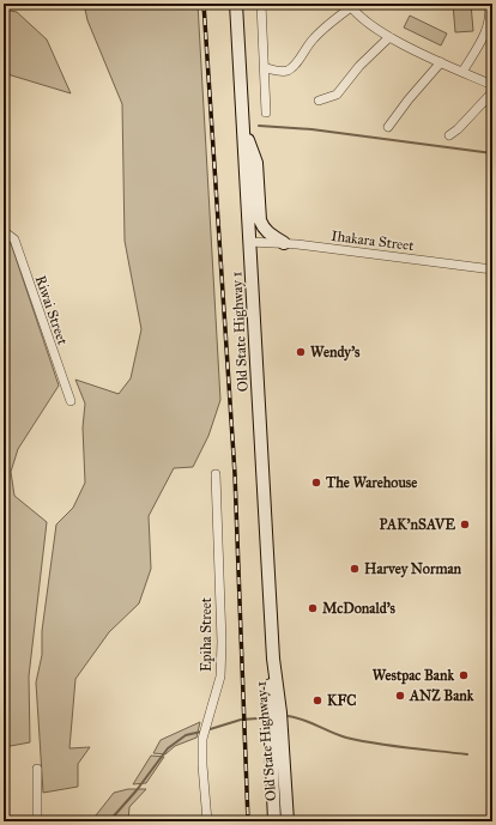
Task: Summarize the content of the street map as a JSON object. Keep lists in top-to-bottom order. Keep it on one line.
{"streets":{"main road":["Old State Highway 1"],"street":["Ihakara Street","Riwai Street","Epiha Street"]},"crossings":[["Ihakara Street","Old State Highway 1"]],"places":["Wendy's","The Warehouse","PAK'nSAVE","Harvey Norman","McDonald's","Westpac Bank","ANZ Bank","KFC"]}
